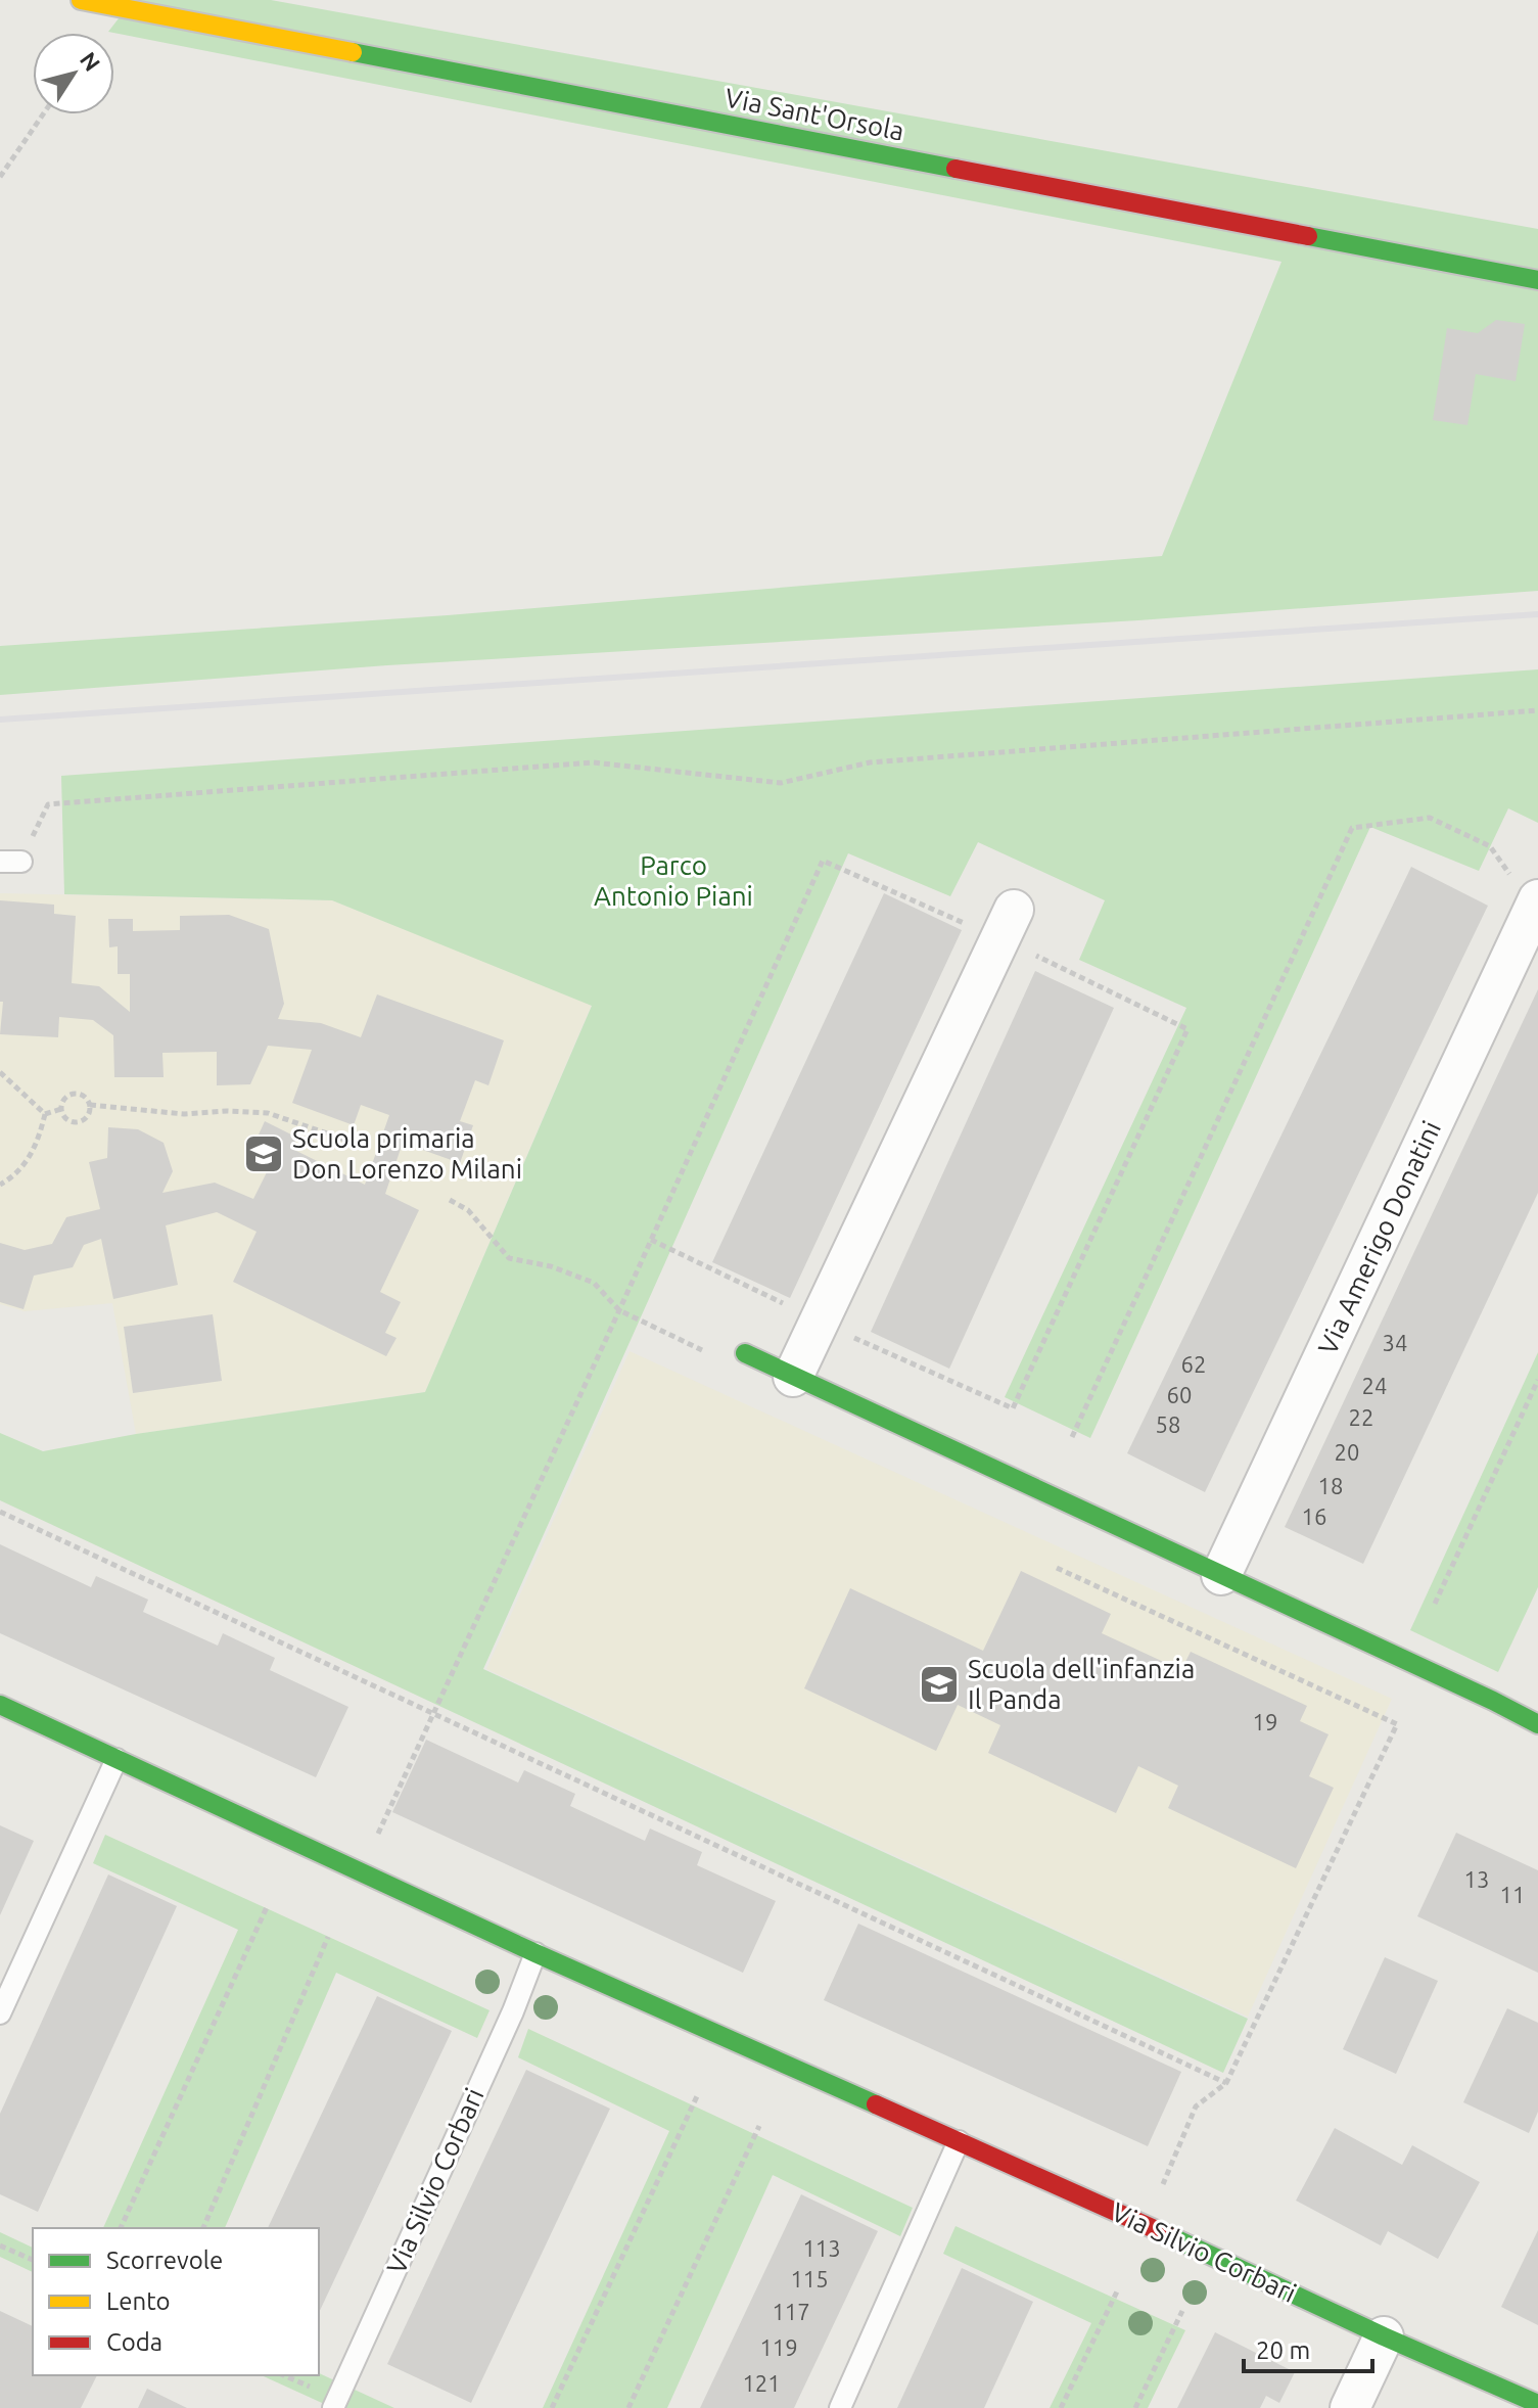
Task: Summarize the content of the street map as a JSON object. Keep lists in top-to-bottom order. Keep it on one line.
{"streets":{"street":["Via Sant'Orsola","Via Amerigo Donatini","Via Silvio Corbari"]},"parks":["Parco Antonio Piani"],"places":{"school or university":["Scuola primaria Don Lorenzo Milani","Scuola dell'infanzia Il Panda"]},"house_numbers":["34","62","24","60","22","58","20","18","16","19","13","11","113","115","117","119","121"],"legend":["Scorrevole","Lento","Coda"],"scale_bar":"20 m","north":"top right"}
